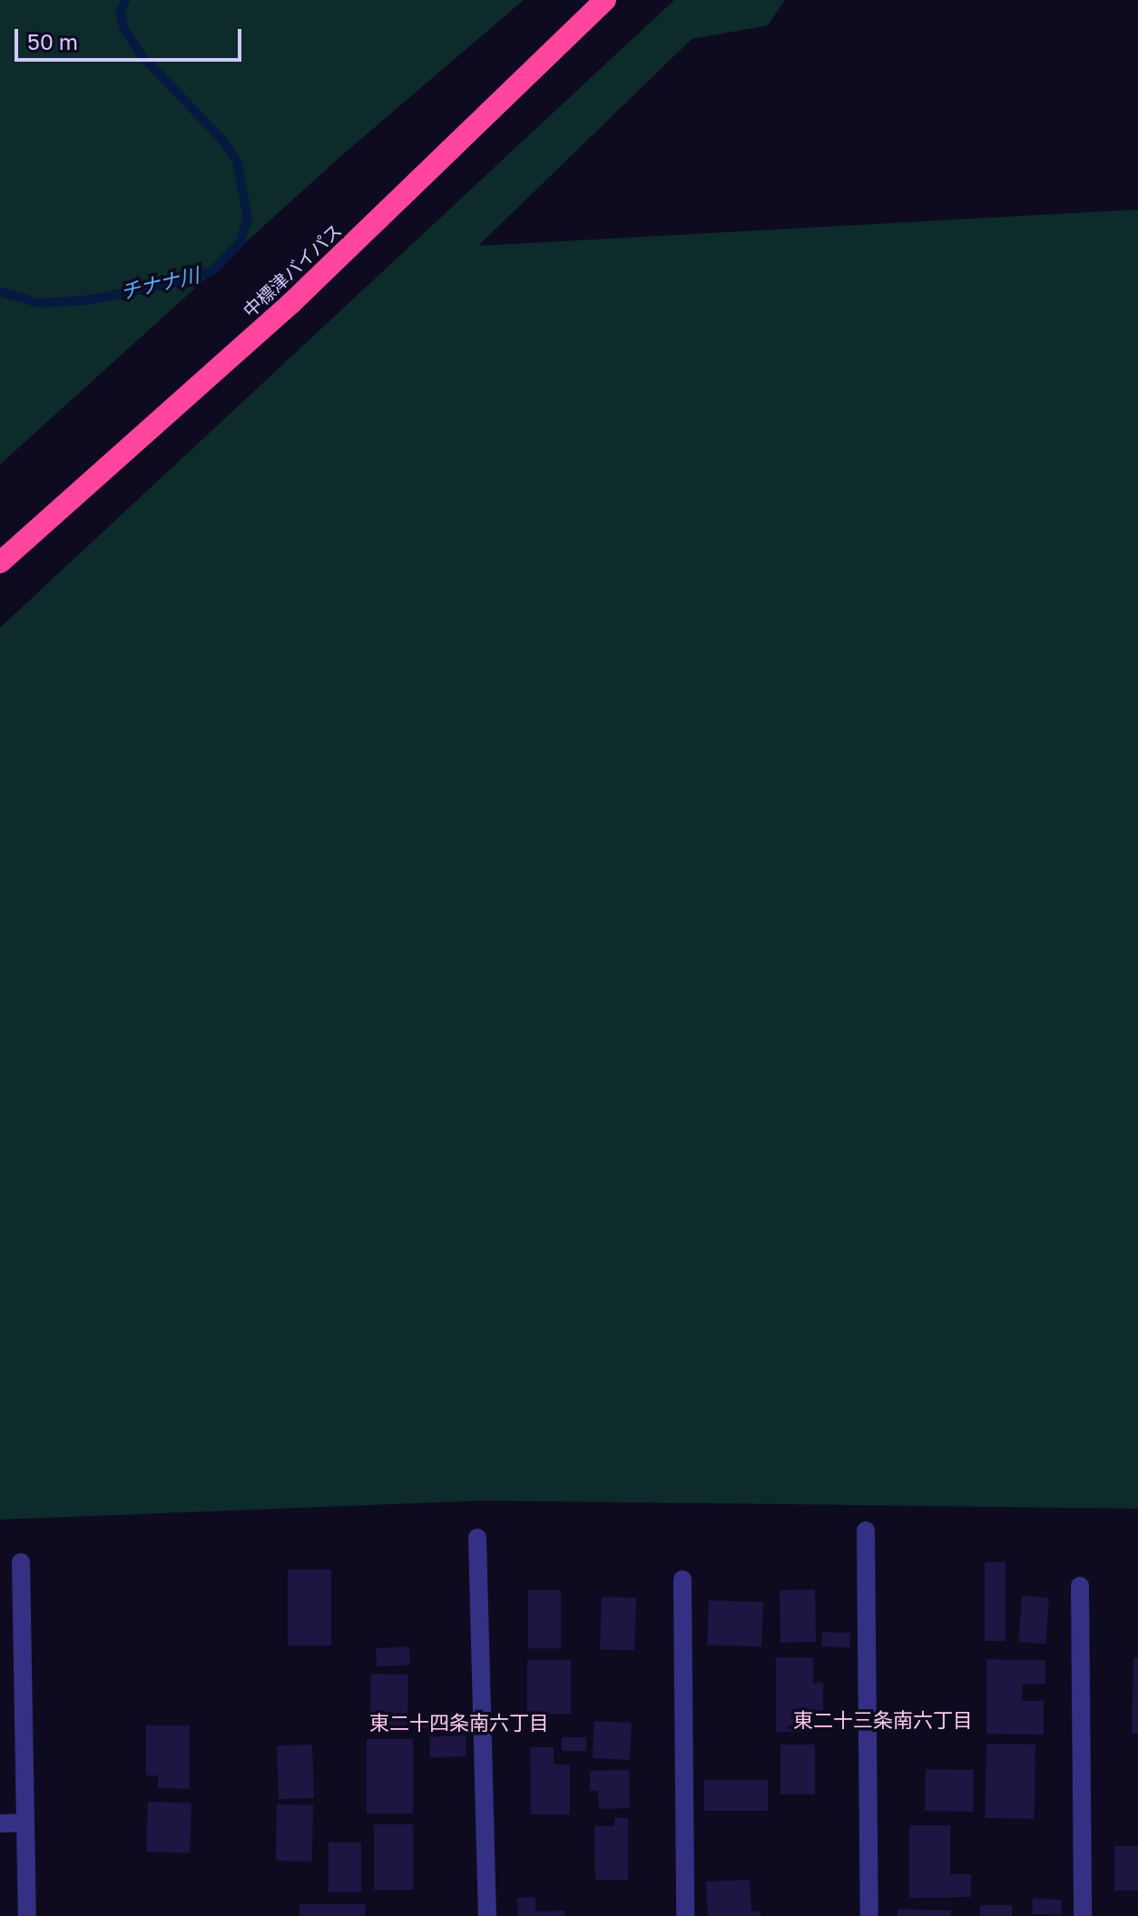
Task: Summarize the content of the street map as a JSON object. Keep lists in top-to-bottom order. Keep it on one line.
{"streets":{"highway":["中標津バイパス"]},"districts":["東二十三条南六丁目","東二十四条南六丁目"],"water":["チナナ川"],"scale_bar":"50 m"}
